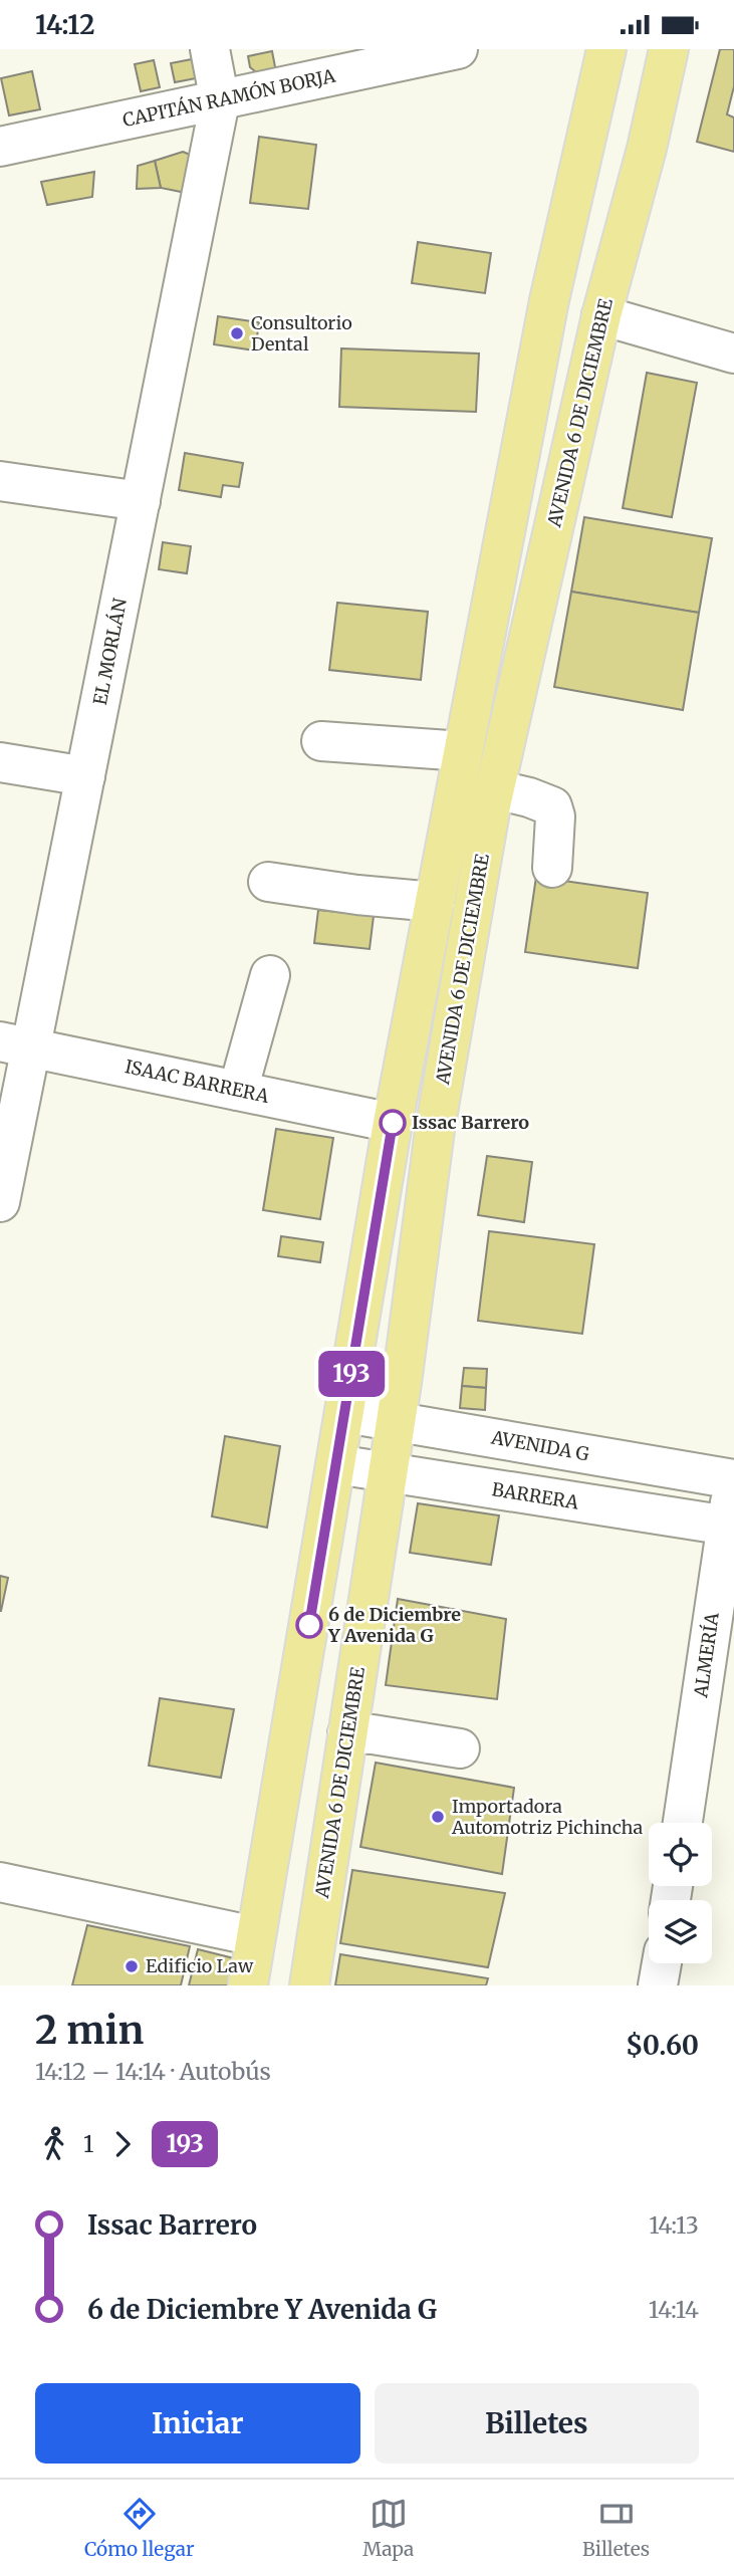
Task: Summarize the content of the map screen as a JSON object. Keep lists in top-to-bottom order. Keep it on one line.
{"streets":{"main road":["AVENIDA 6 DE DICIEMBRE"],"street":["CAPITÁN RAMÓN BORJA","EL MORLÁN","ISAAC BARRERA","AVENIDA G","BARRERA","ALMERÍA"]},"crossings":[["CAPITÁN RAMÓN BORJA","EL MORLÁN"],["AVENIDA 6 DE DICIEMBRE","AVENIDA G"],["AVENIDA 6 DE DICIEMBRE","BARRERA"],["EL MORLÁN","ISAAC BARRERA"],["AVENIDA G","ALMERÍA"],["BARRERA","ALMERÍA"]],"places":["Consultorio Dental","Issac Barrero","6 de Diciembre Y Avenida G","Importadora Automotriz Pichincha","Edificio Law"],"lines":["bus line 193"],"page":{"status":"14:12","on_map":"193","heading":["2 min","14:12 – 14:14 · Autobús","$0.60"],"legs":["1","193"],"list":[{"name":"Issac Barrero","value":"14:13"},{"name":"6 de Diciembre Y Avenida G","value":"14:14"}],"buttons":["Iniciar","Billetes"],"tabs":["Cómo llegar","Mapa","Billetes"]}}
